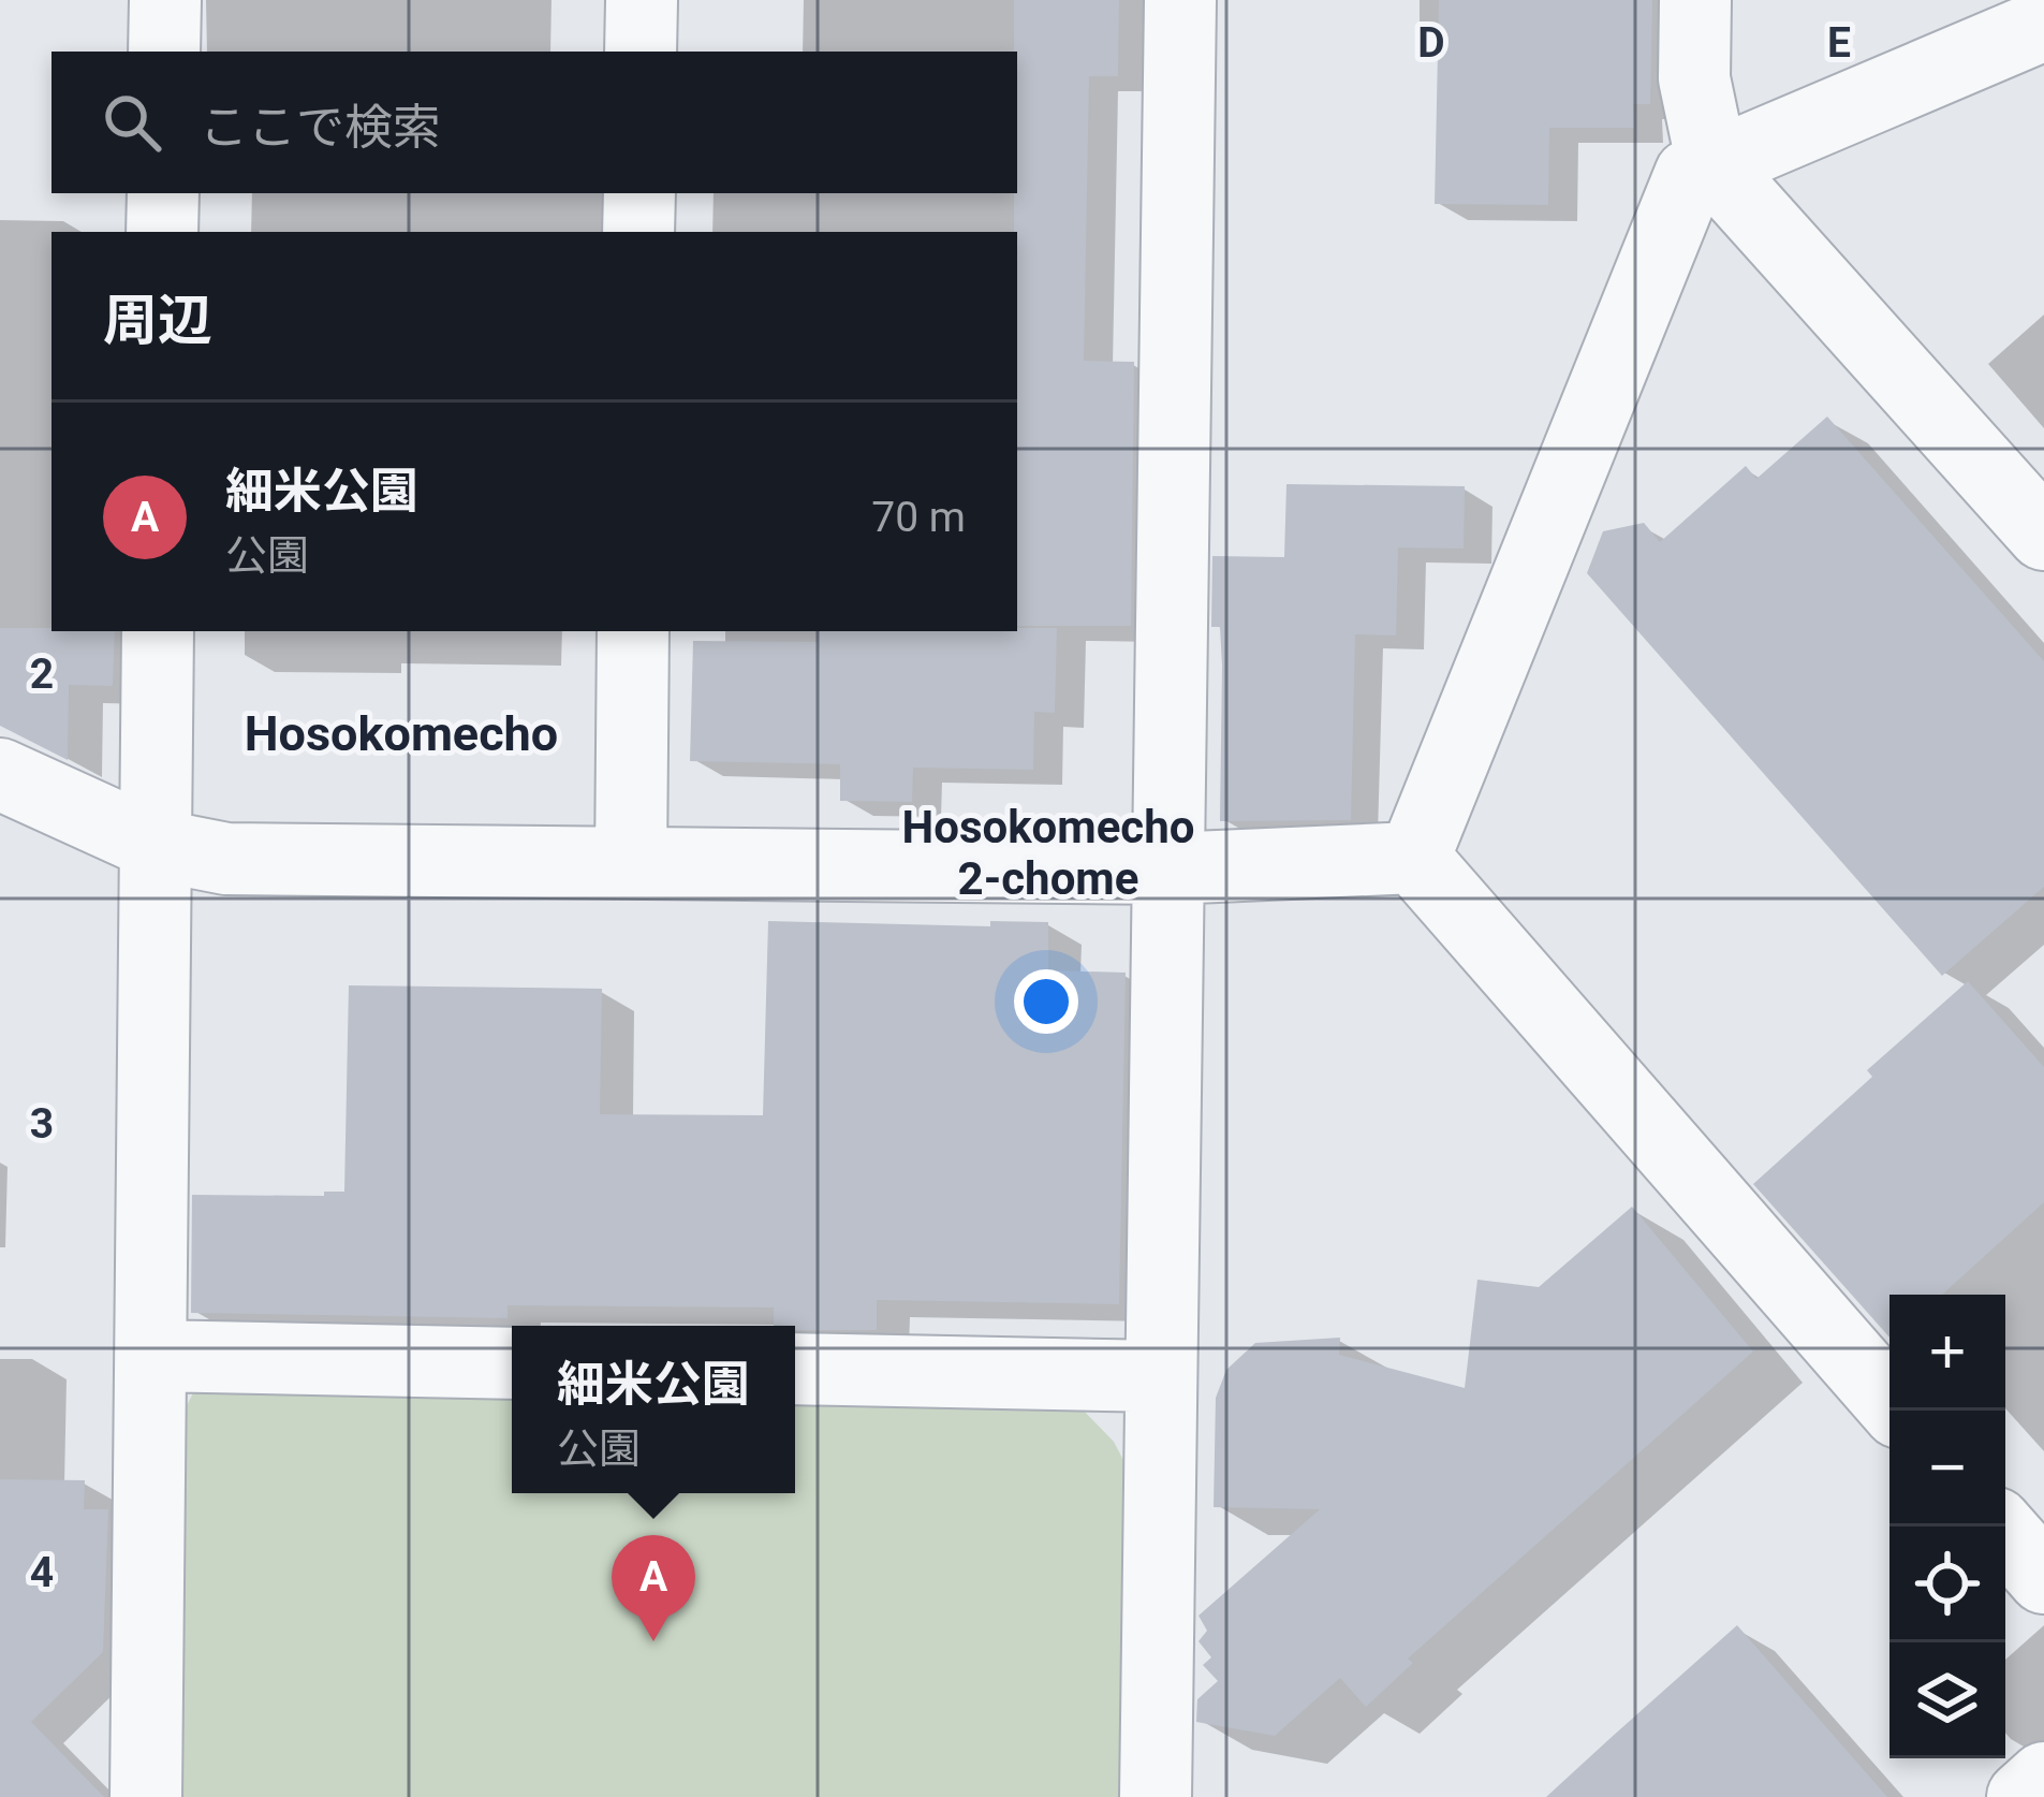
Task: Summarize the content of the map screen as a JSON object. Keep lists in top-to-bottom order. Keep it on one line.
{"districts":["Hosokomecho","Hosokomecho 2-chome"],"page":{"search":"ここで検索","heading":"周辺","list":[{"mark":"A","name":"細米公園","note":"公園","value":"70 m"}],"map_buttons":["+","−"],"popup":["細米公園","公園"],"pins":"A"},"grid":{"columns":["D","E"],"rows":["2","3","4"]}}
